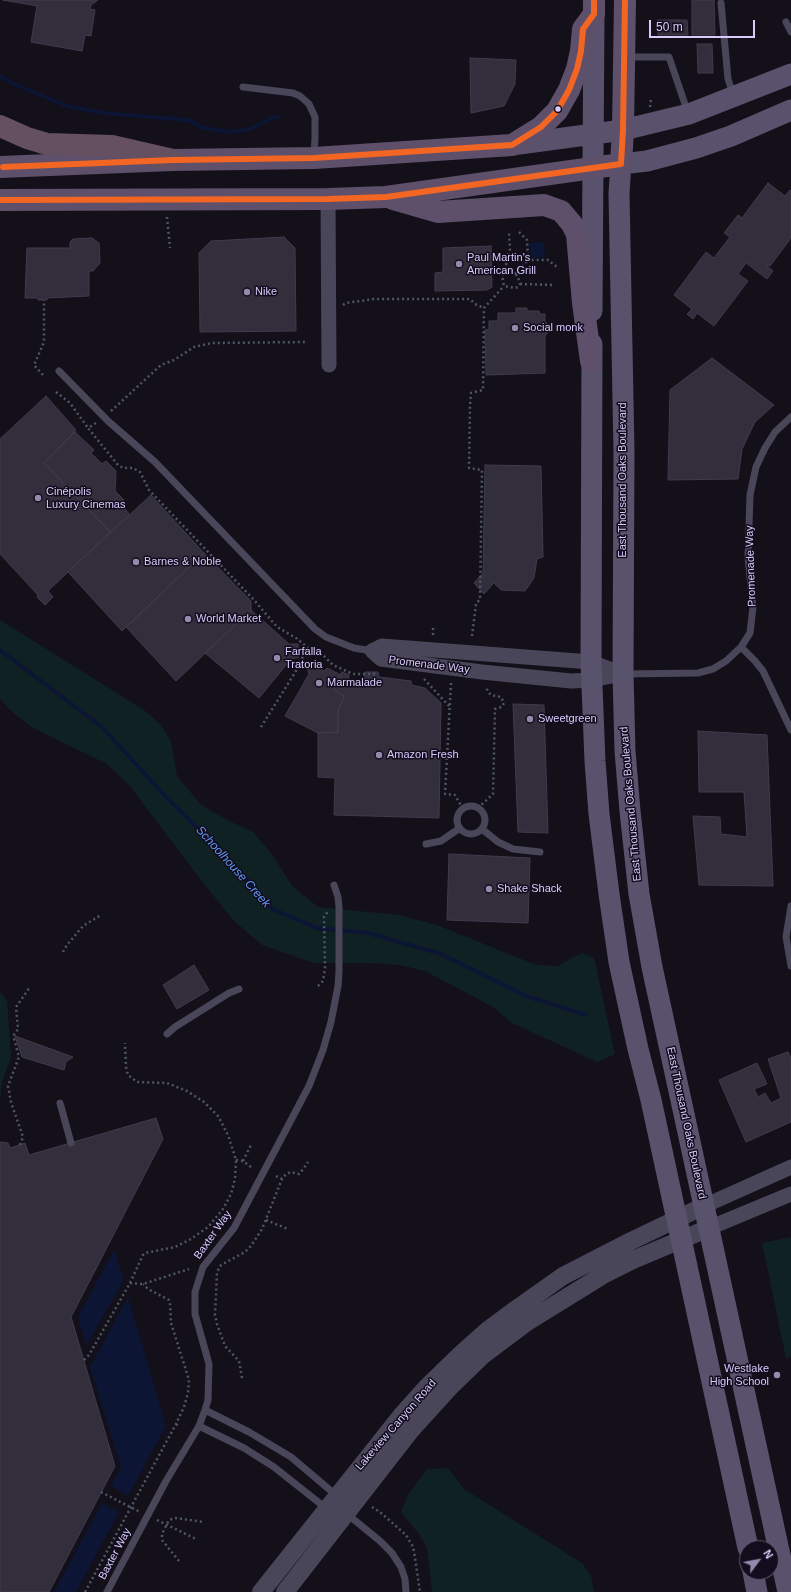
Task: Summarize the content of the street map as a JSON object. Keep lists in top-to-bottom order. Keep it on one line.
{"streets":{"main road":["East Thousand Oaks Boulevard"],"street":["Promenade Way","Lakeview Canyon Road"],"lane":["Baxter Way"]},"crossings":[["East Thousand Oaks Boulevard","Promenade Way"],["East Thousand Oaks Boulevard","Lakeview Canyon Road"]],"water":["Schoolhouse Creek"],"places":["Paul Martin's American Grill","Nike","Social monk","Cinépolis Luxury Cinemas","Barnes & Noble","World Market","Farfalla Tratoria","Marmalade","Sweetgreen","Amazon Fresh","Shake Shack","Westlake High School"],"scale_bar":"50 m","north":"top right"}
